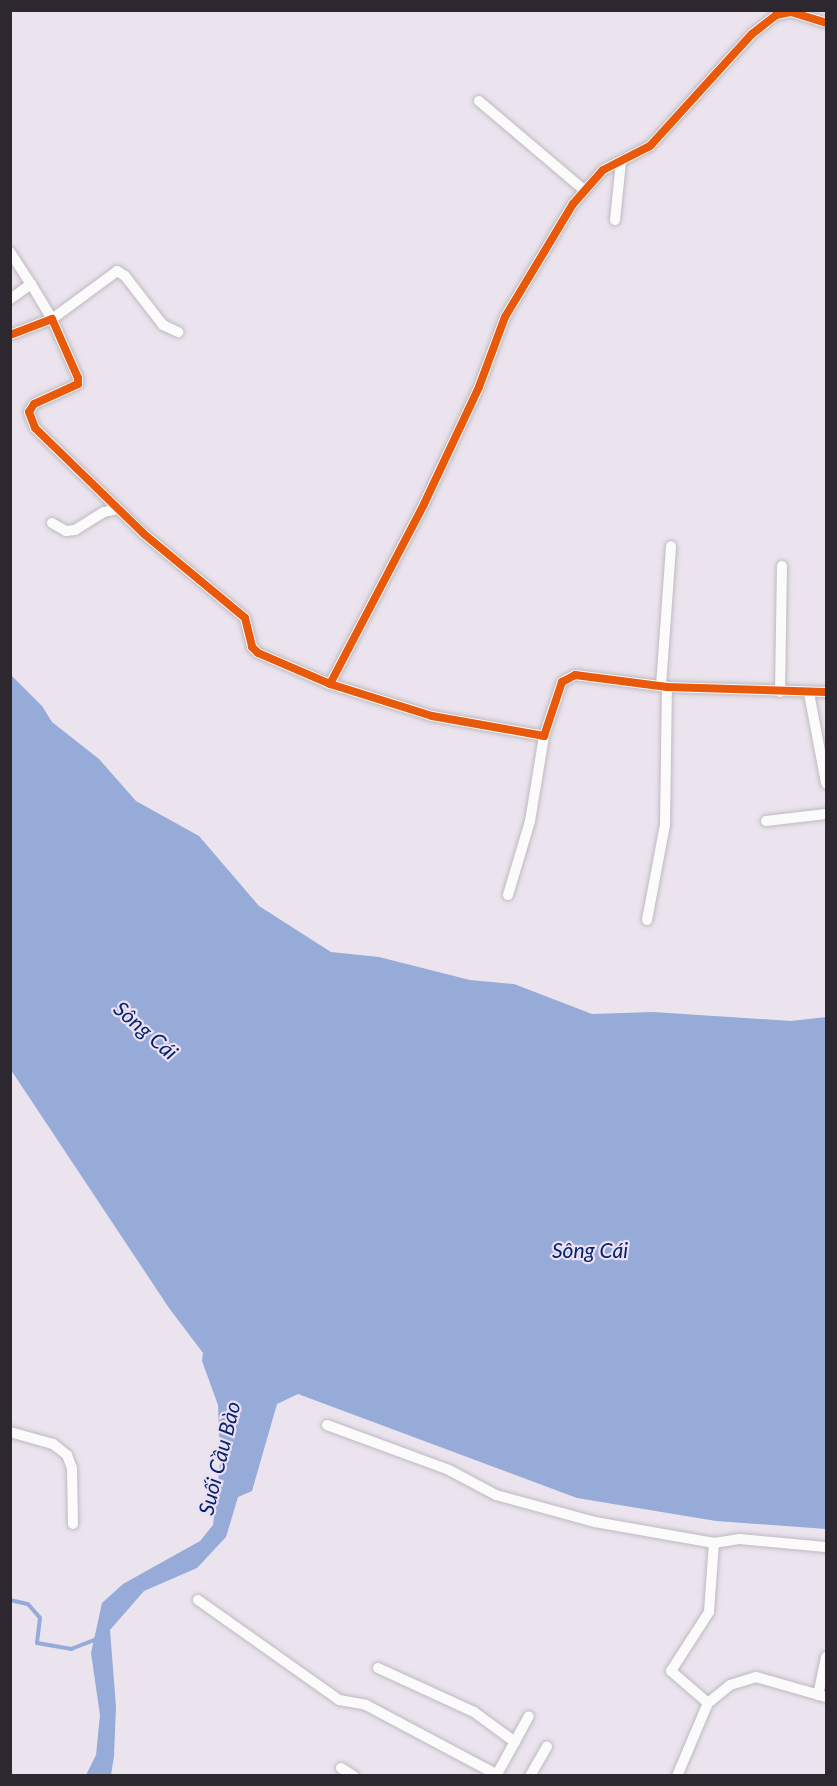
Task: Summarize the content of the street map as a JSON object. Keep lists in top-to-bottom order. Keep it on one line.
{"water":["Sông Cái","Suối Cầu Bào"]}
